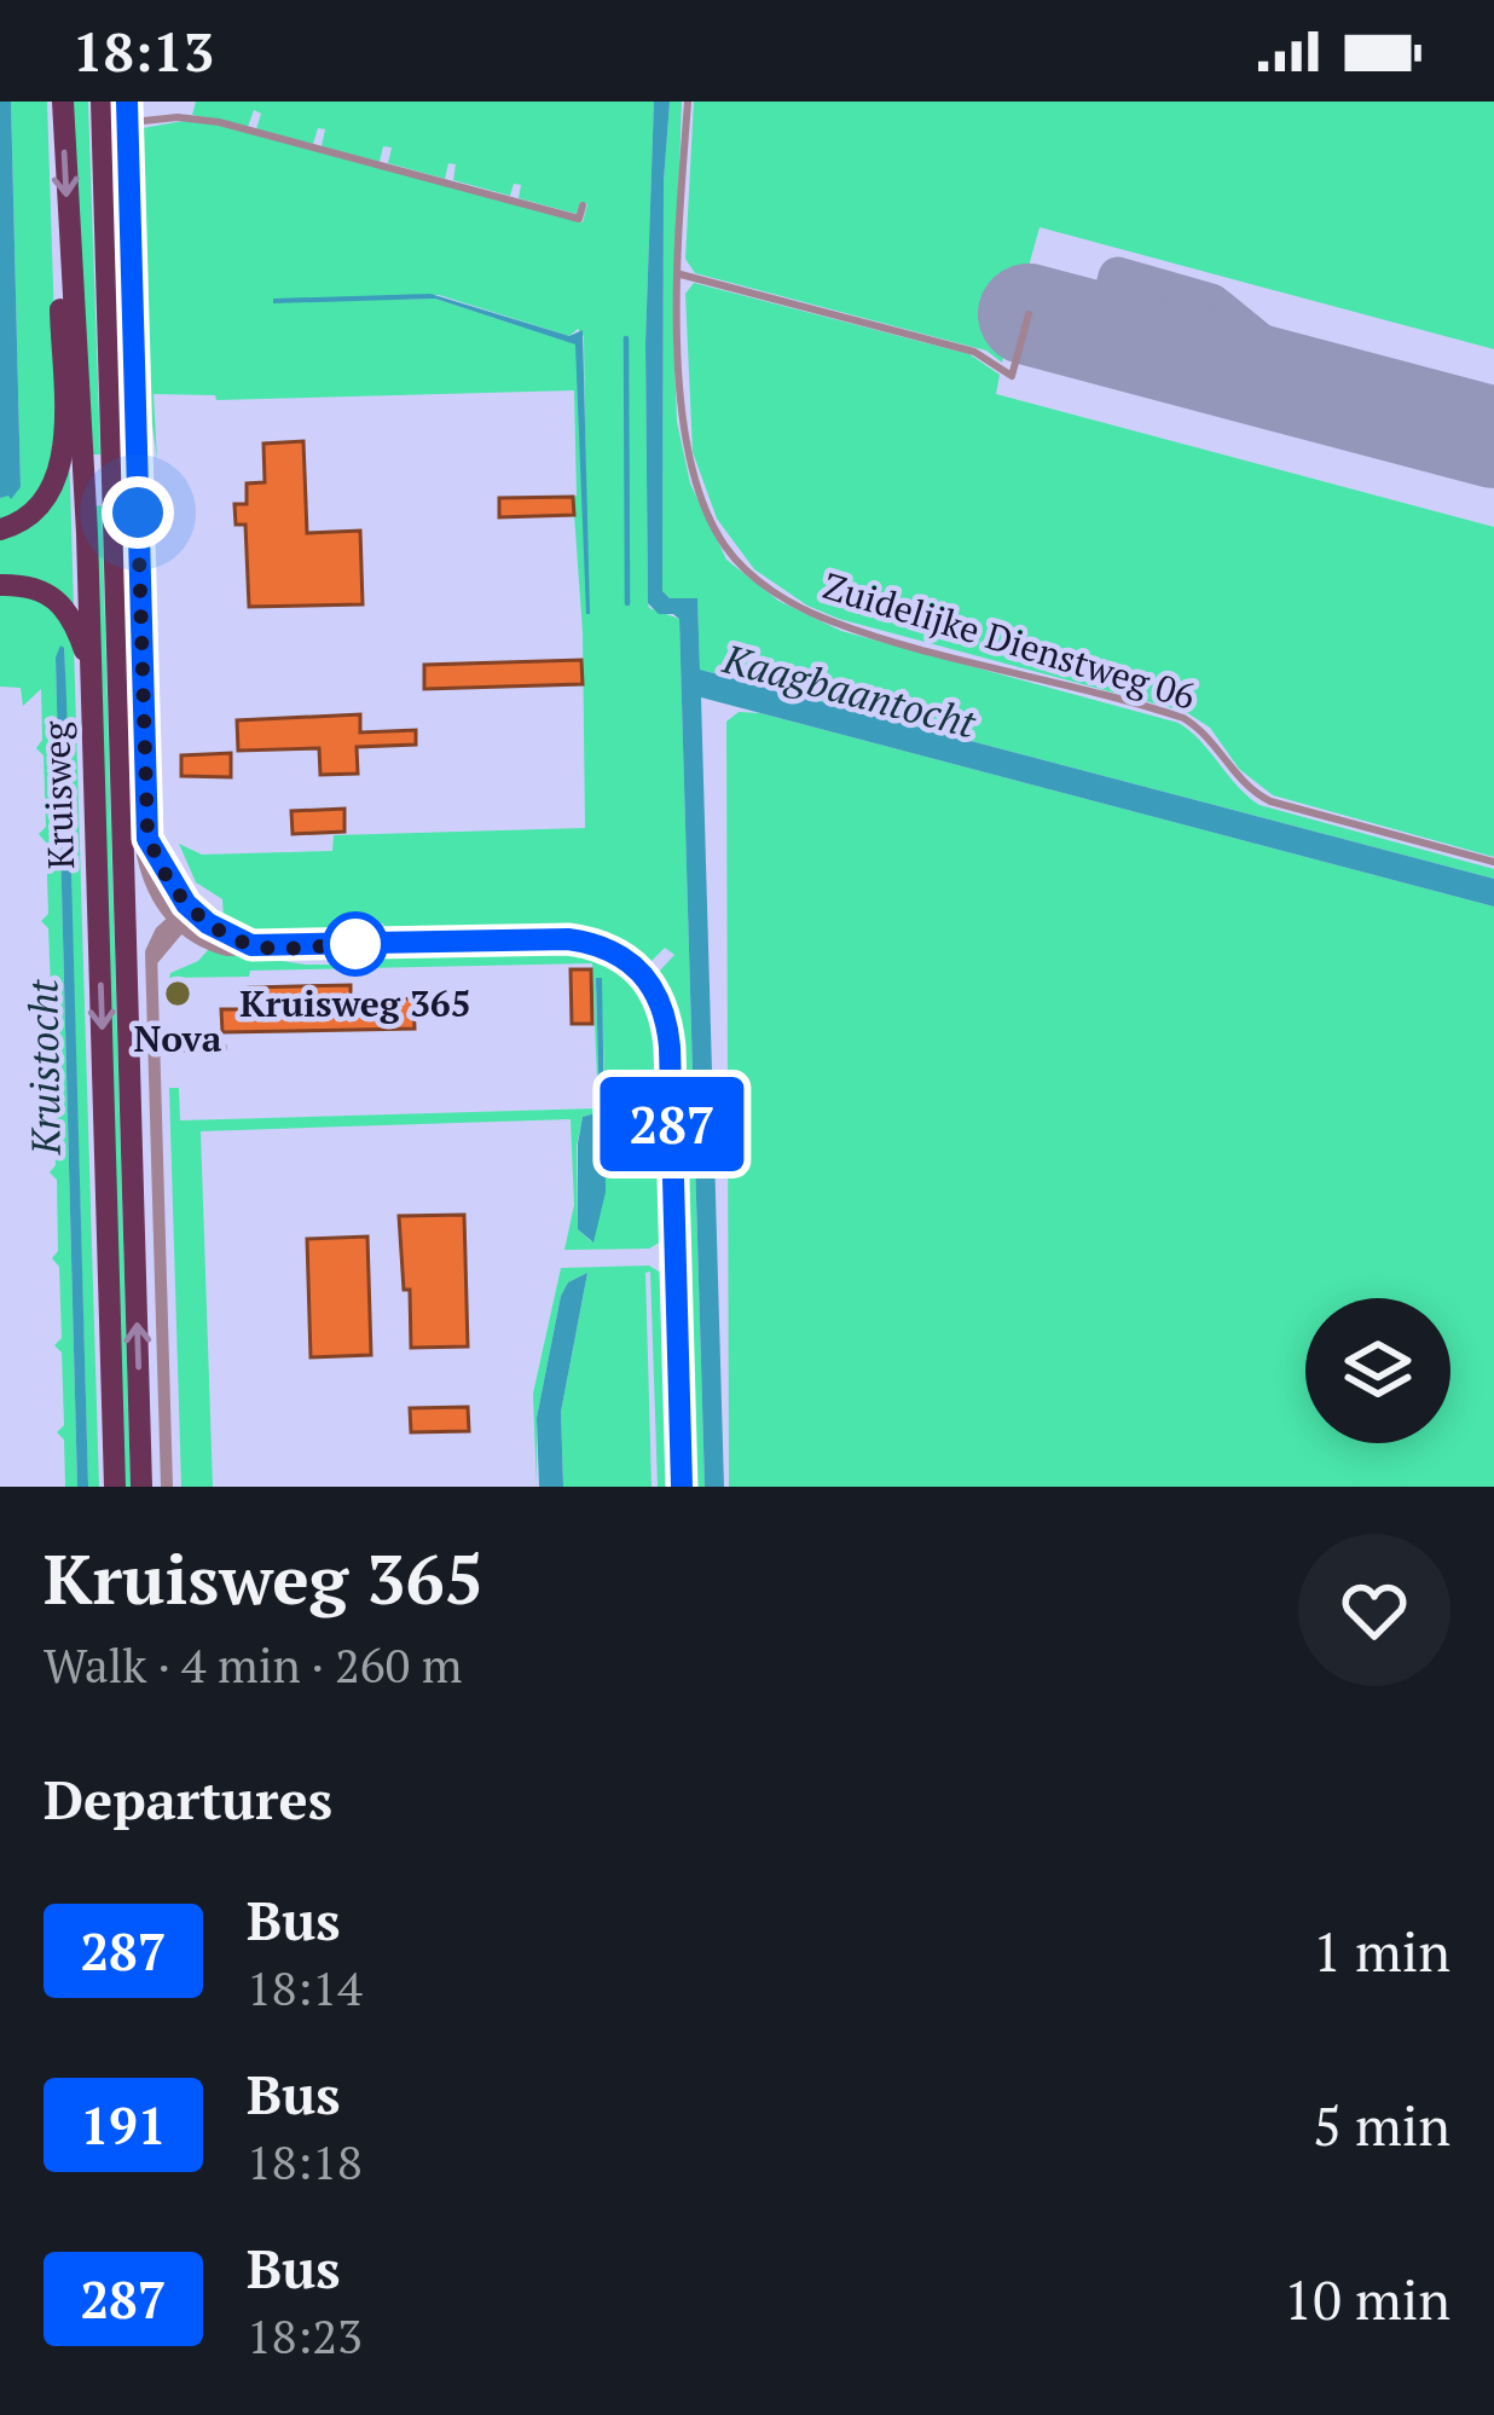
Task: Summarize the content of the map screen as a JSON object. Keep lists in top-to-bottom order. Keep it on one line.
{"streets":{"highway":["Kruisweg"],"lane":["Zuidelijke Dienstweg 06"]},"water":["Kaagbaantocht","Kruistocht"],"places":["Kruisweg 365","Nova"],"lines":["bus line 287"],"page":{"status":"18:13","on_map":"287","heading":[["Kruisweg 365","Walk · 4 min · 260 m"],"Departures"],"list":[{"mark":"287","name":"Bus","note":"18:14","value":"1 min"},{"mark":"191","name":"Bus","note":"18:18","value":"5 min"},{"mark":"287","name":"Bus","note":"18:23","value":"10 min"}]}}
